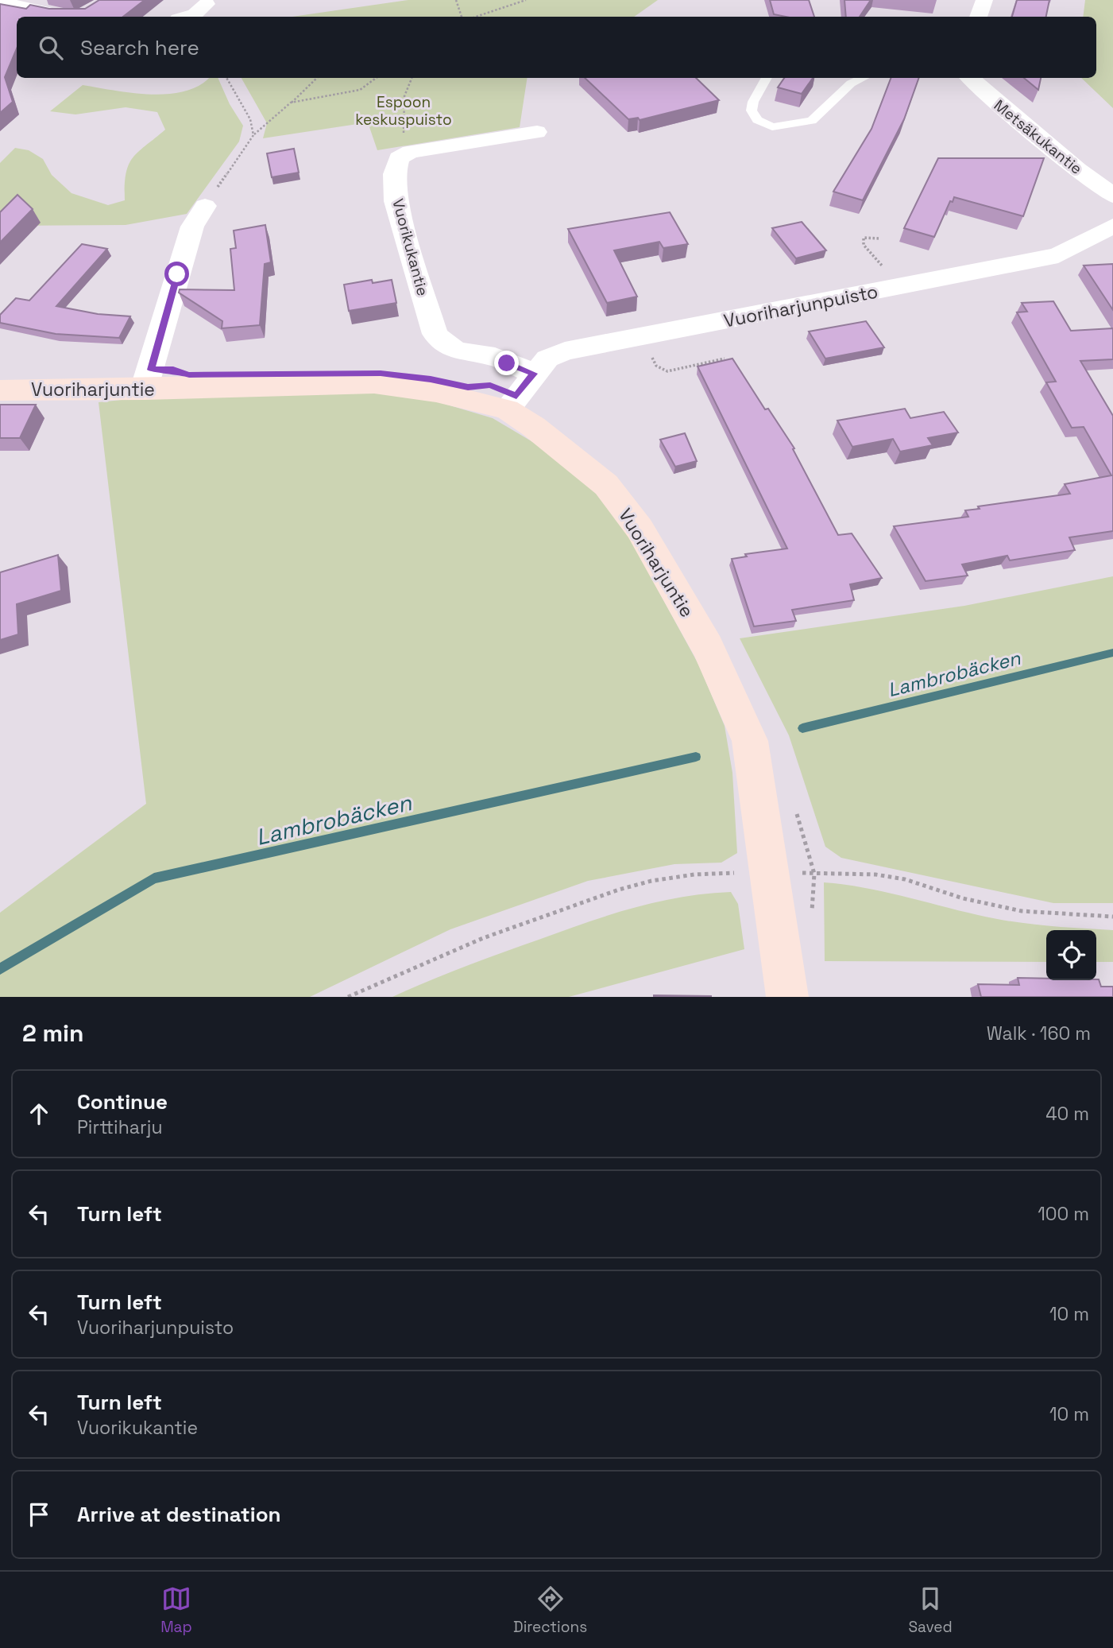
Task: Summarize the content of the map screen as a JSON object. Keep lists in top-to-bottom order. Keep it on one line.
{"streets":{"street":["Metsäkukantie","Vuorikukantie","Vuoriharjunpuisto","Vuoriharjuntie"]},"crossings":[["Vuorikukantie","Vuoriharjunpuisto"],["Vuoriharjunpuisto","Vuoriharjuntie"]],"water":["Lambrobäcken"],"parks":["Espoon keskuspuisto"],"page":{"search":"Search here","heading":["2 min","Walk · 160 m"],"list":[["Continue","Pirttiharju","40 m"],["Turn left","100 m"],["Turn left","Vuoriharjunpuisto","10 m"],["Turn left","Vuorikukantie","10 m"],"Arrive at destination"],"nav":["Map","Directions","Saved"]}}
